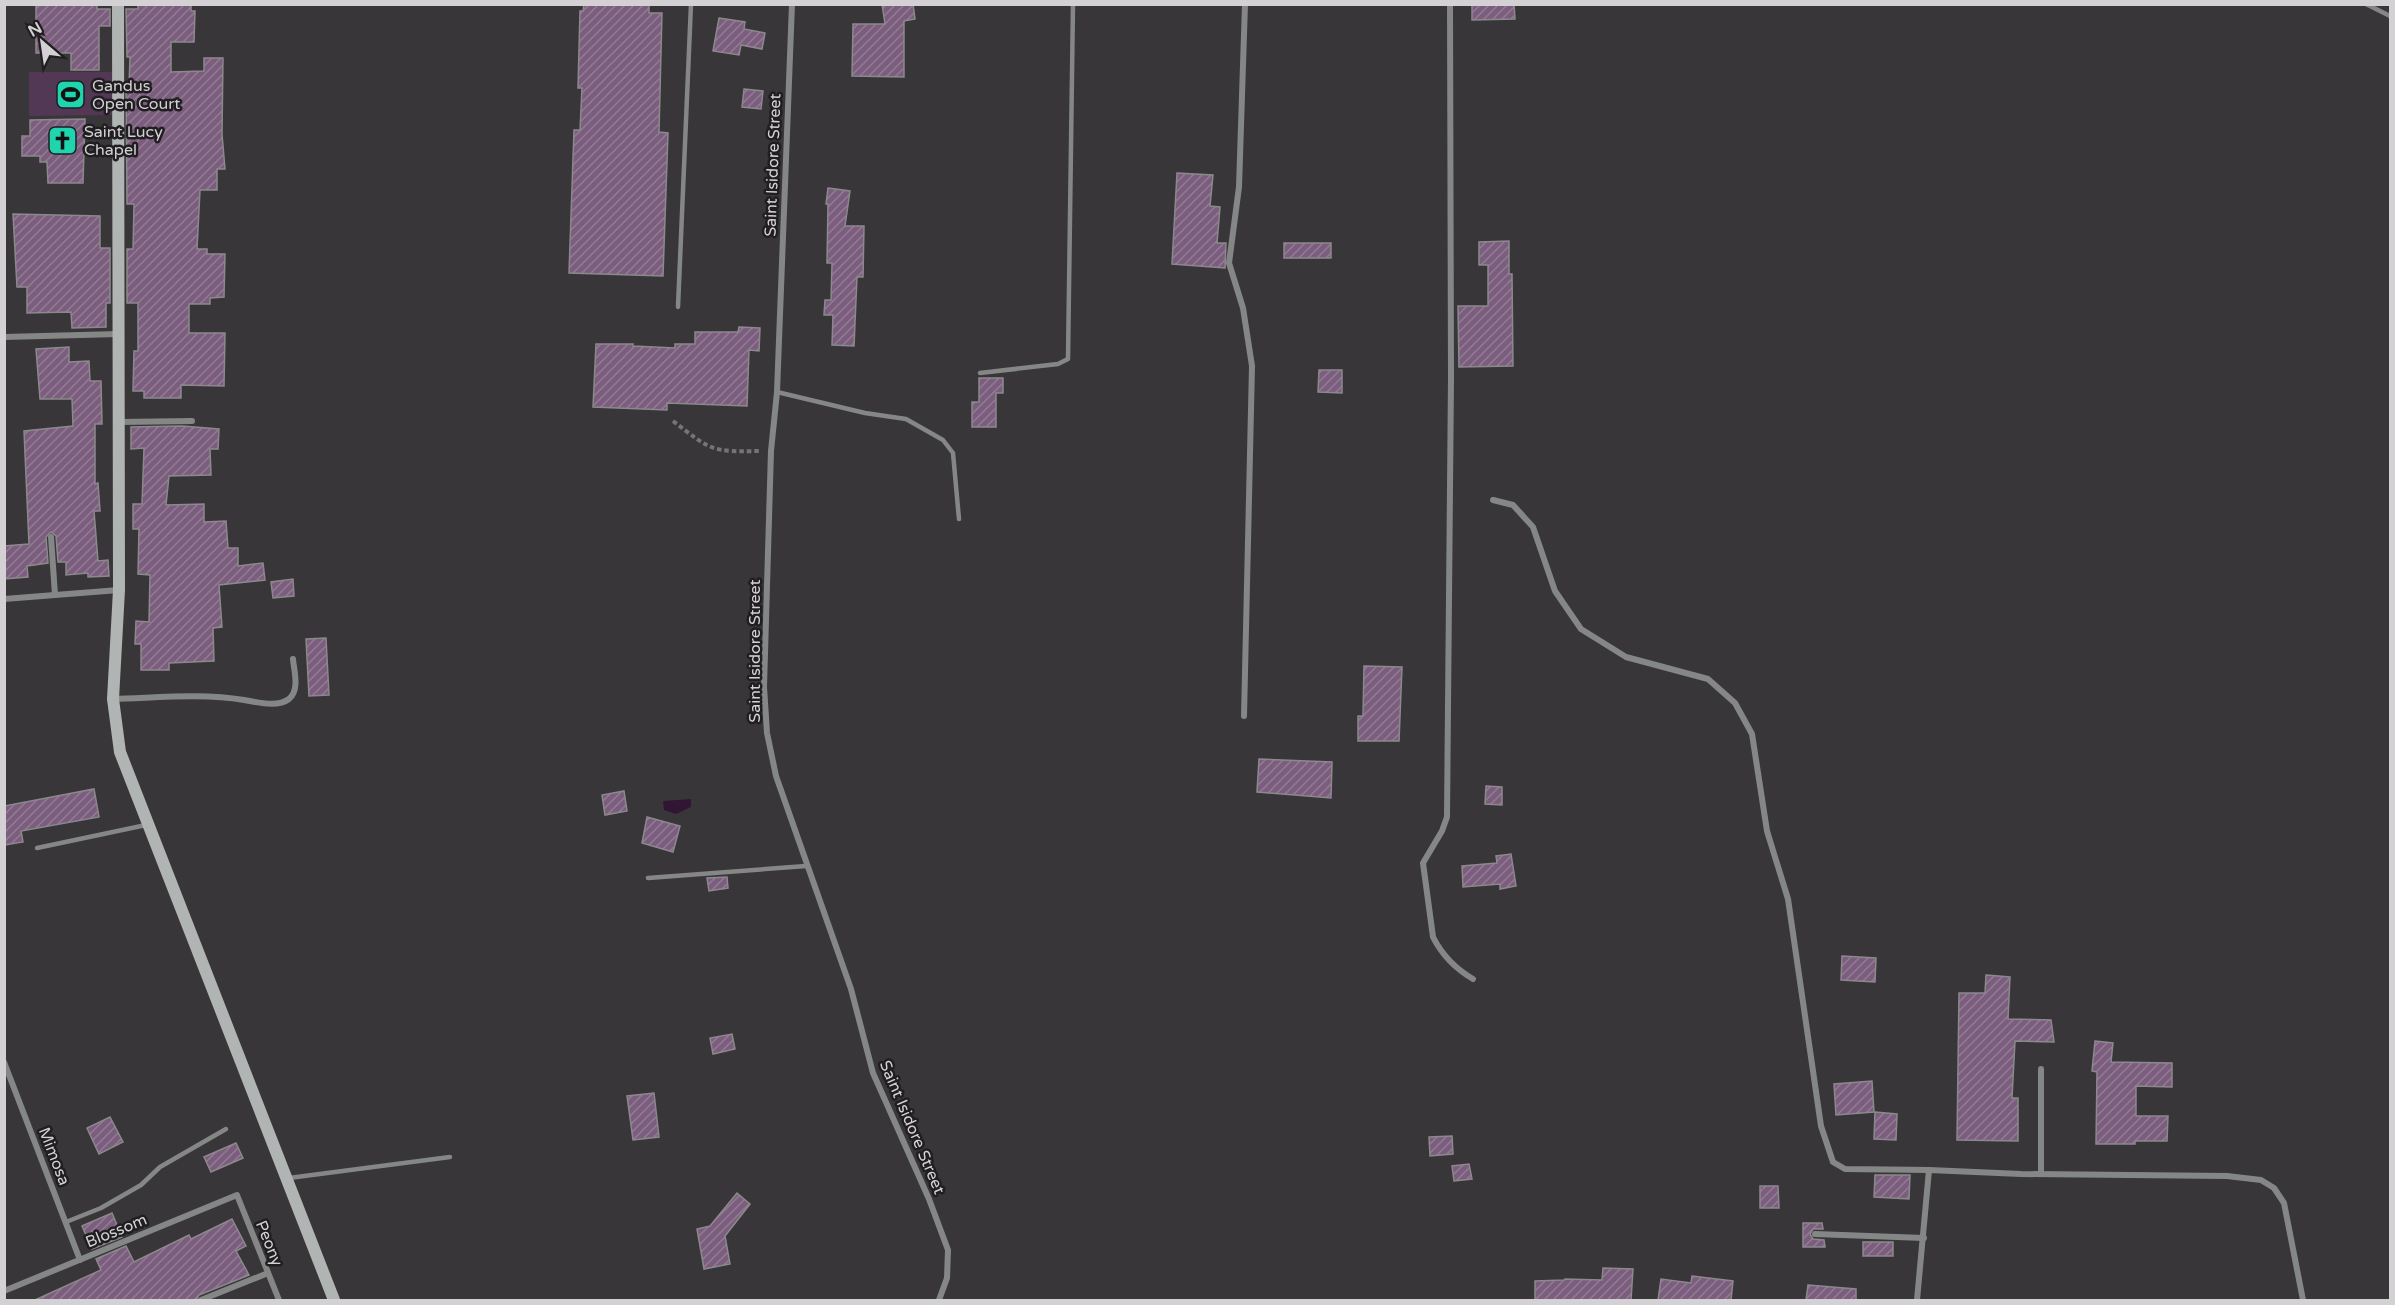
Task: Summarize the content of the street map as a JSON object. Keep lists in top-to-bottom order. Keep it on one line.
{"streets":{"street":["Saint Isidore Street","Mimosa","Blossom","Peony"]},"crossings":[["Mimosa","Blossom"],["Blossom","Peony"]],"places":{"sports":["Gandus Open Court"],"church":["Saint Lucy Chapel"]},"north":"top left"}
